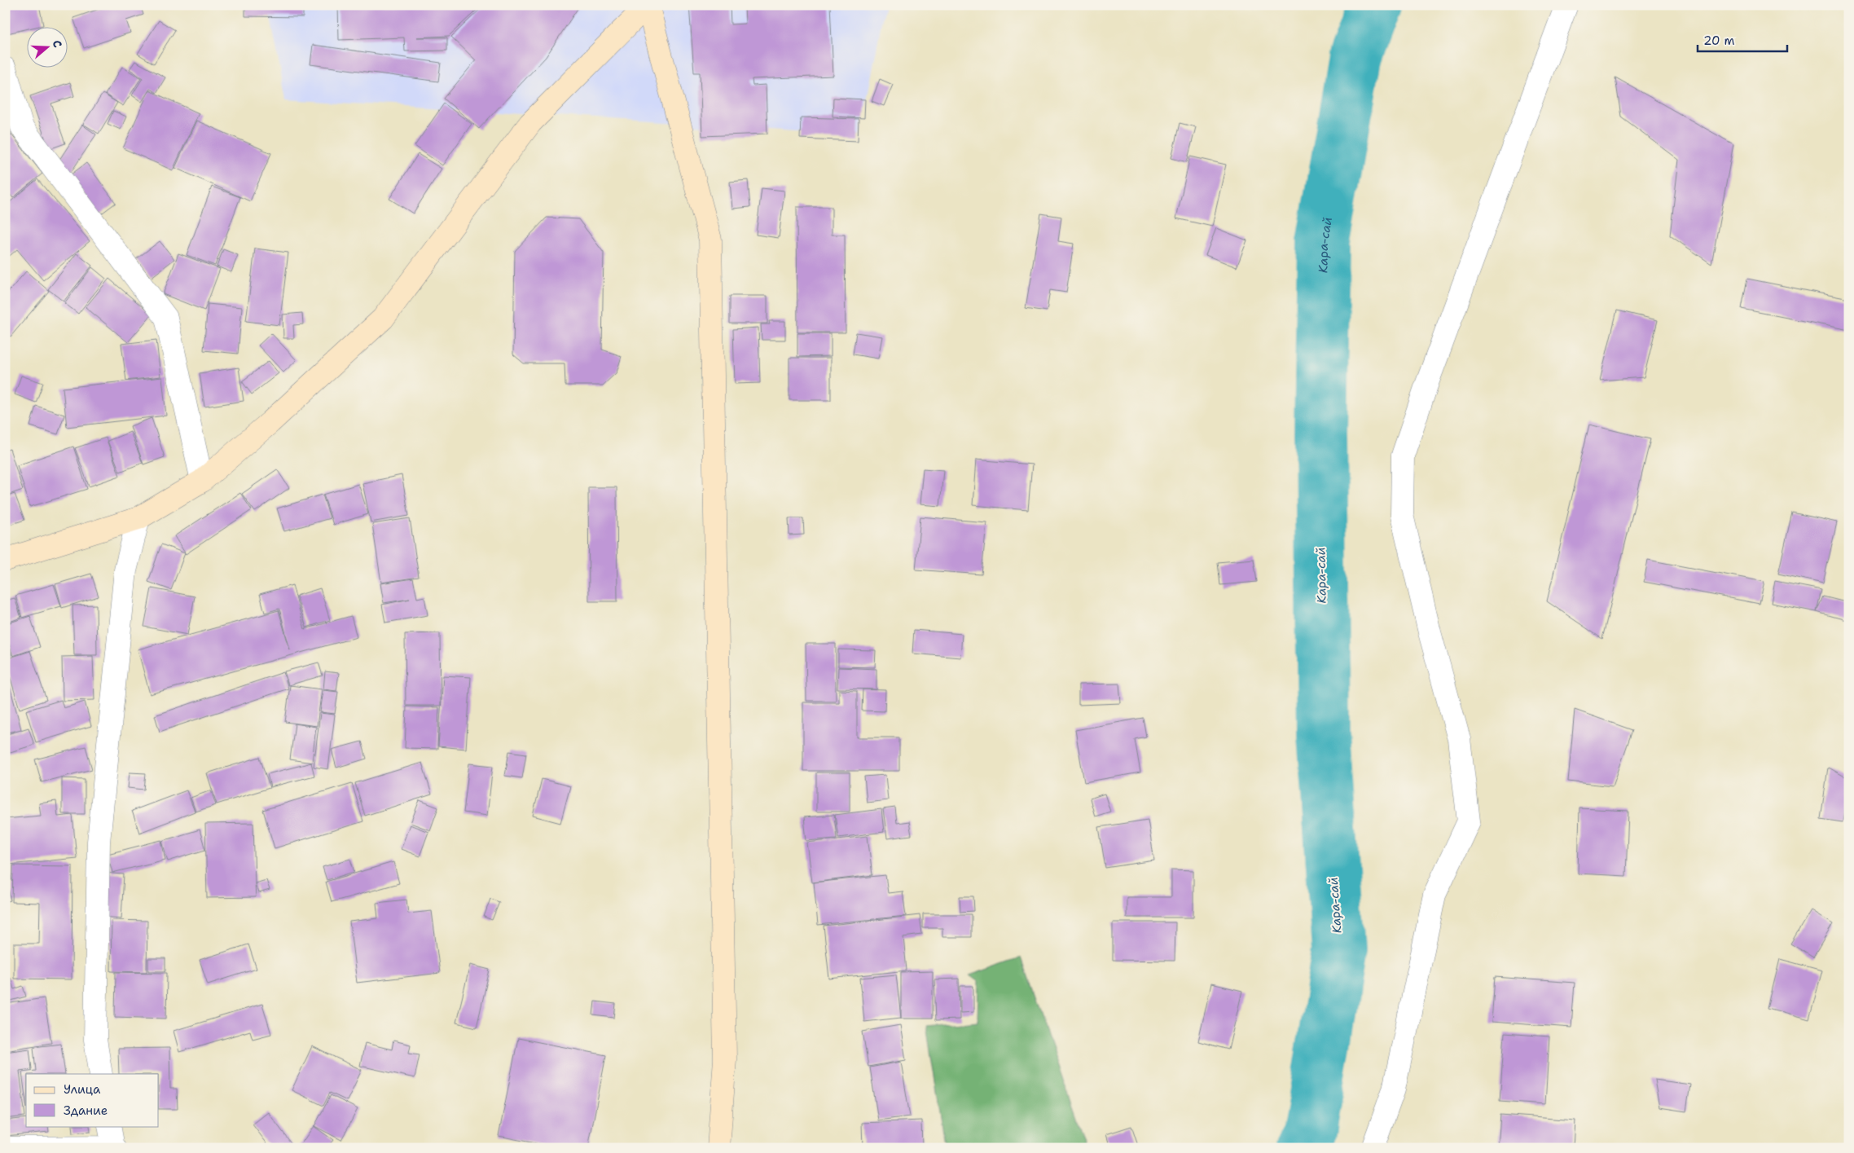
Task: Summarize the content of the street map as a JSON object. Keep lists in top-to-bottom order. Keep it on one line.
{"water":["Кара-сай"],"legend":["Улица","Здание"],"scale_bar":"20 m","north":"right"}
